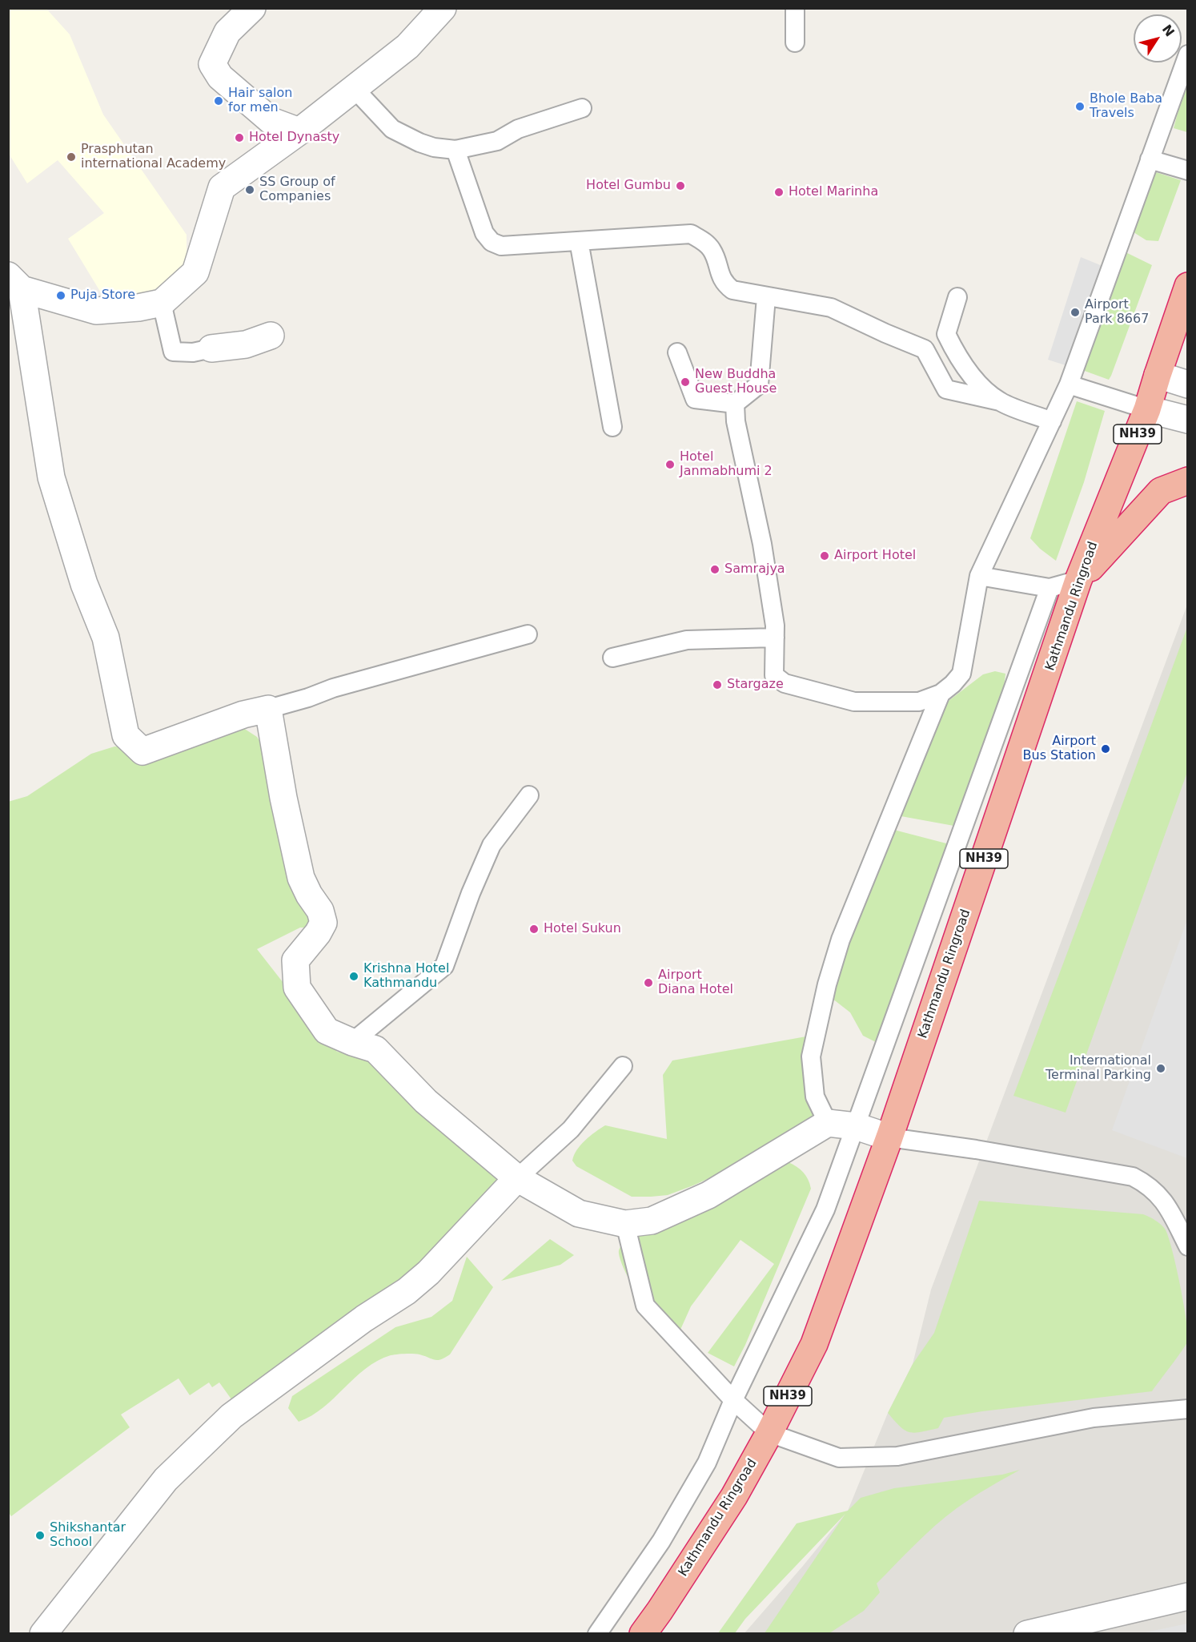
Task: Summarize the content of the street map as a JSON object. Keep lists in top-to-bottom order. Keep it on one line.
{"streets":{"highway":["NH39","Kathmandu Ringroad"]},"places":["Hair salon for men","Bhole Baba Travels","Hotel Dynasty","Prasphutan international Academy","Hotel Gumbu","SS Group of Companies","Hotel Marinha","Puja Store","Airport Park 8667","New Buddha Guest House","Hotel Janmabhumi 2","Airport Hotel","Samrajya","Stargaze","Airport Bus Station","Hotel Sukun","Krishna Hotel Kathmandu","Airport Diana Hotel","International Terminal Parking","Shikshantar School"],"north":"top right"}
